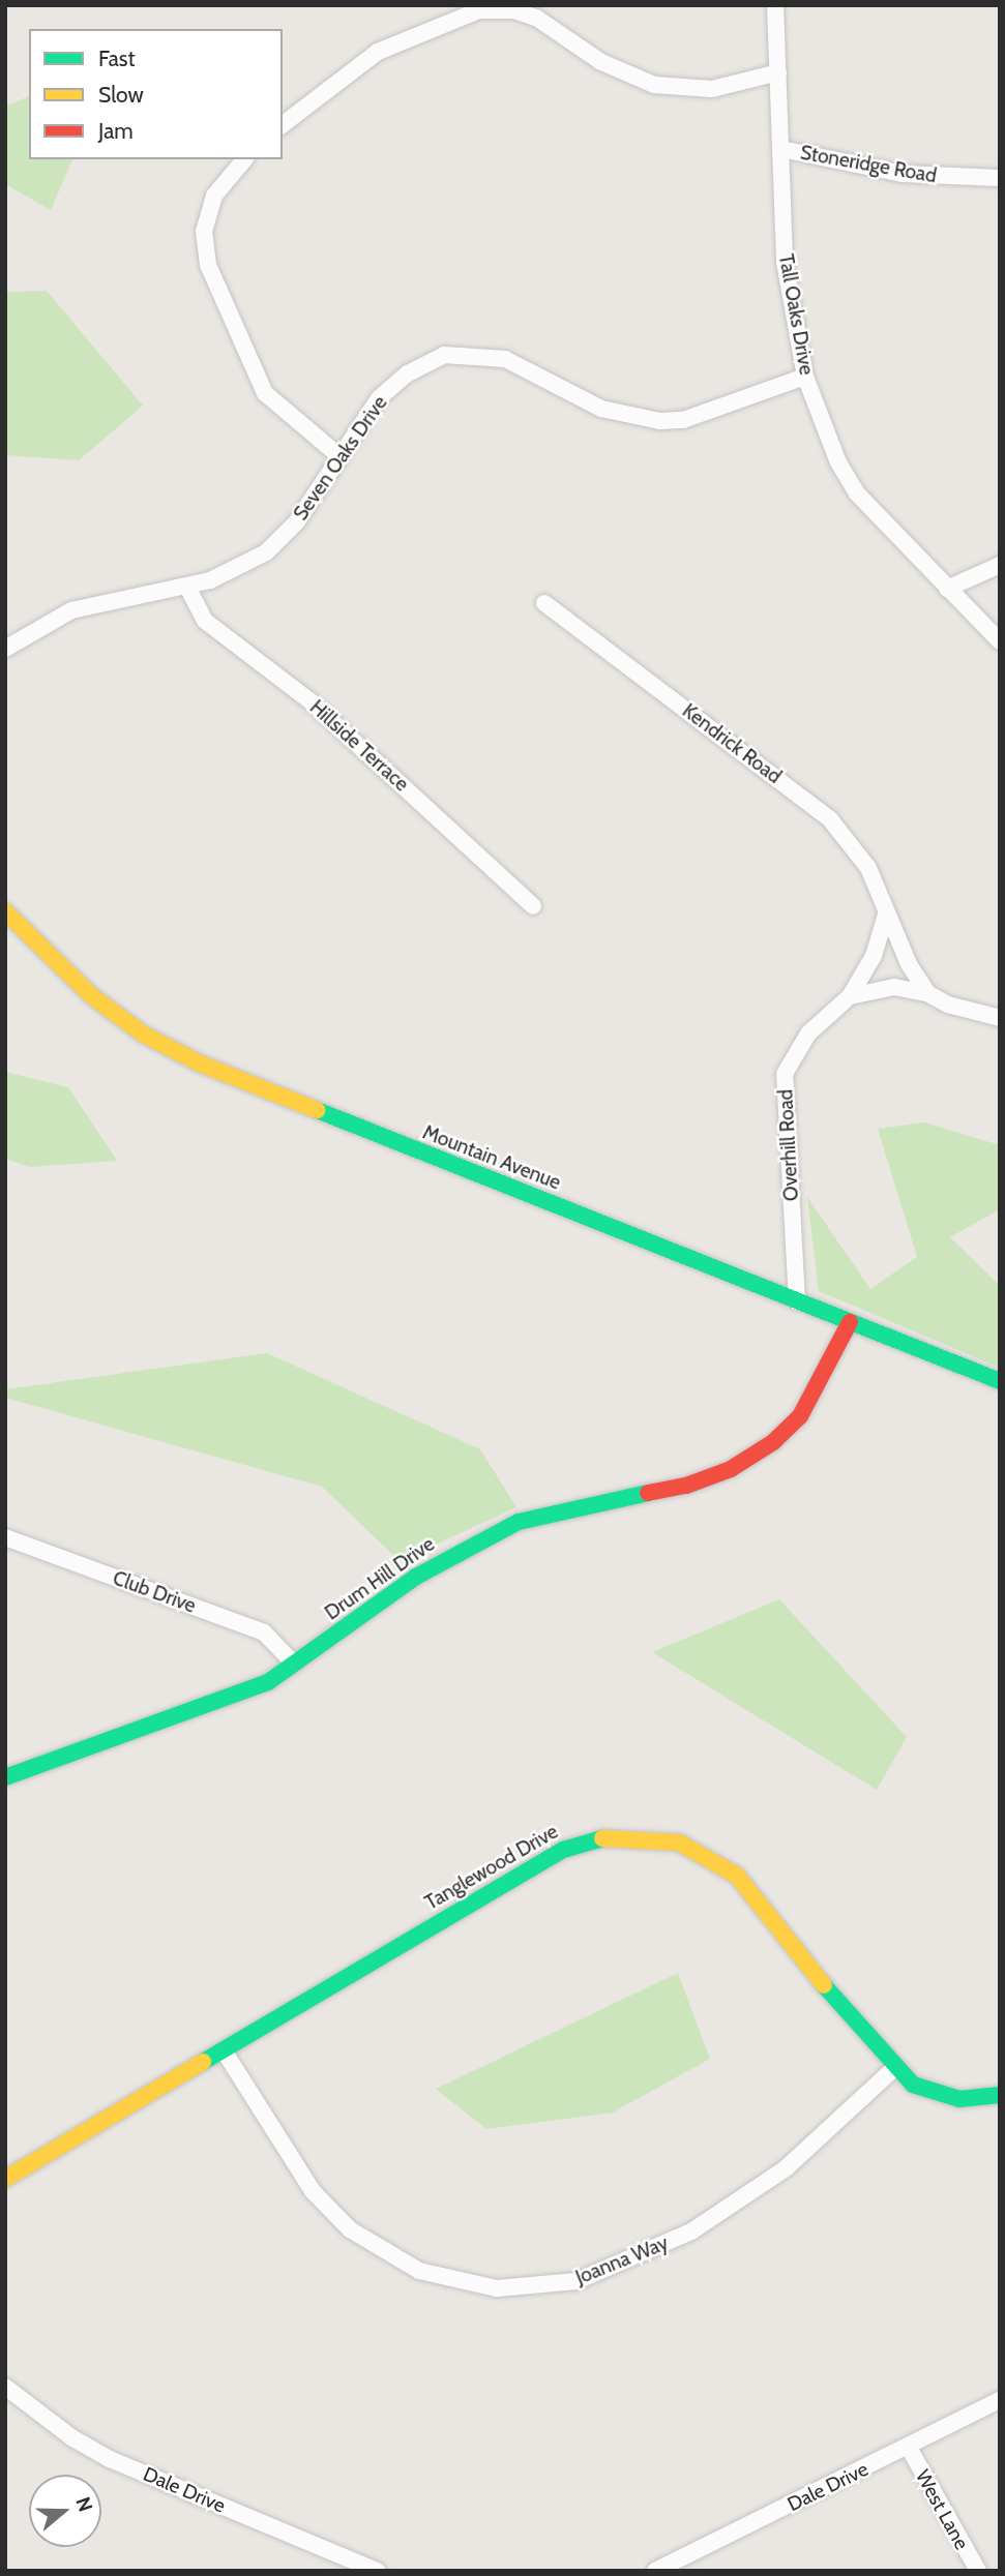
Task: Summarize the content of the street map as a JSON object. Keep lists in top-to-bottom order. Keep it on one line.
{"streets":{"street":["Stoneridge Road","Tall Oaks Drive","Seven Oaks Drive","Kendrick Road","Hillside Terrace","Overhill Road","Mountain Avenue","Drum Hill Drive","Club Drive","Tanglewood Drive","Joanna Way","Dale Drive","West Lane"]},"crossings":[["Stoneridge Road","Tall Oaks Drive"],["Tall Oaks Drive","Seven Oaks Drive"],["Seven Oaks Drive","Hillside Terrace"],["Kendrick Road","Overhill Road"],["Overhill Road","Mountain Avenue"],["Mountain Avenue","Drum Hill Drive"],["Drum Hill Drive","Club Drive"],["Tanglewood Drive","Joanna Way"],["Dale Drive","West Lane"]],"legend":["Fast","Slow","Jam"],"north":"right"}
